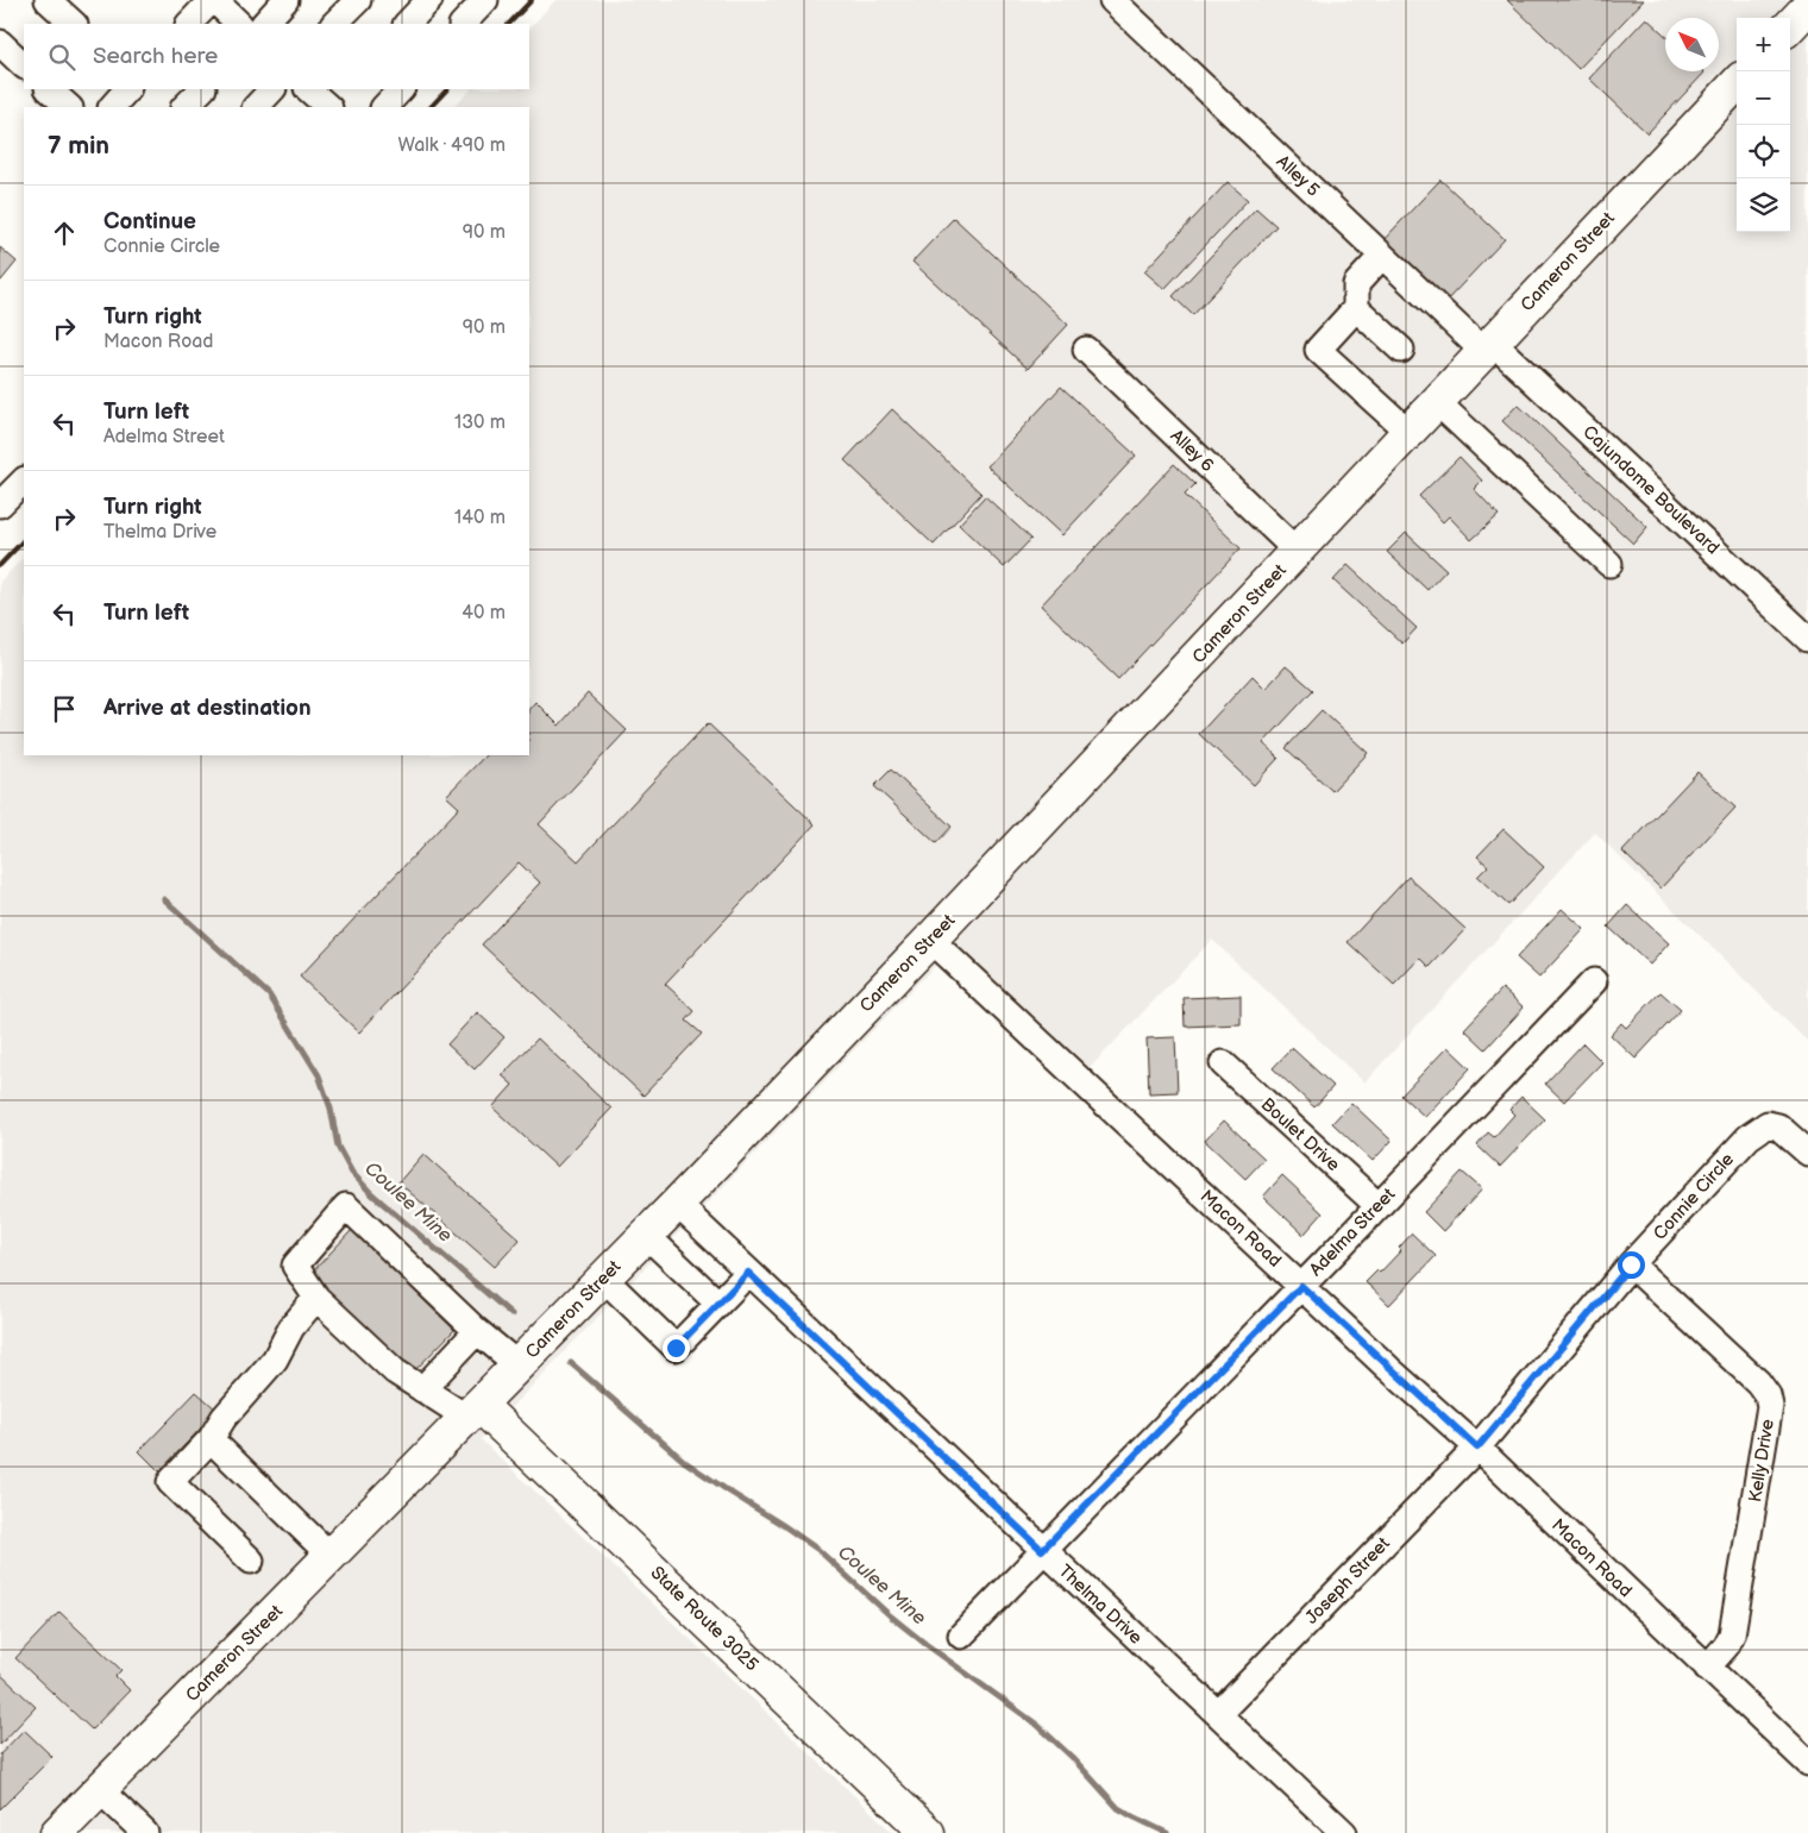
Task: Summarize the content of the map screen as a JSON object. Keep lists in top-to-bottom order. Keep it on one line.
{"streets":{"main road":["Cameron Street","State Route 3025"],"street":["Alley 5","Alley 6","Cajundome Boulevard","Boulet Drive","Connie Circle","Macon Road","Adelma Street","Kelly Drive","Joseph Street","Thelma Drive"]},"crossings":[["Alley 5","Cameron Street"],["Alley 5","Cajundome Boulevard"],["Cameron Street","Alley 6"],["Cameron Street","Cajundome Boulevard"],["Cameron Street","Macon Road"],["Cameron Street","Thelma Drive"],["Cameron Street","State Route 3025"],["Boulet Drive","Adelma Street"],["Connie Circle","Macon Road"],["Connie Circle","Kelly Drive"],["Connie Circle","Joseph Street"],["Macon Road","Adelma Street"],["Macon Road","Kelly Drive"],["Macon Road","Joseph Street"],["Adelma Street","Thelma Drive"],["Joseph Street","Thelma Drive"]],"water":["Coulee Mine"],"north":"top left","page":{"map_buttons":["+","−"],"search":"Search here","heading":["7 min","Walk · 490 m"],"list":[["Continue","Connie Circle","90 m"],["Turn right","Macon Road","90 m"],["Turn left","Adelma Street","130 m"],["Turn right","Thelma Drive","140 m"],["Turn left","40 m"],"Arrive at destination"]}}
